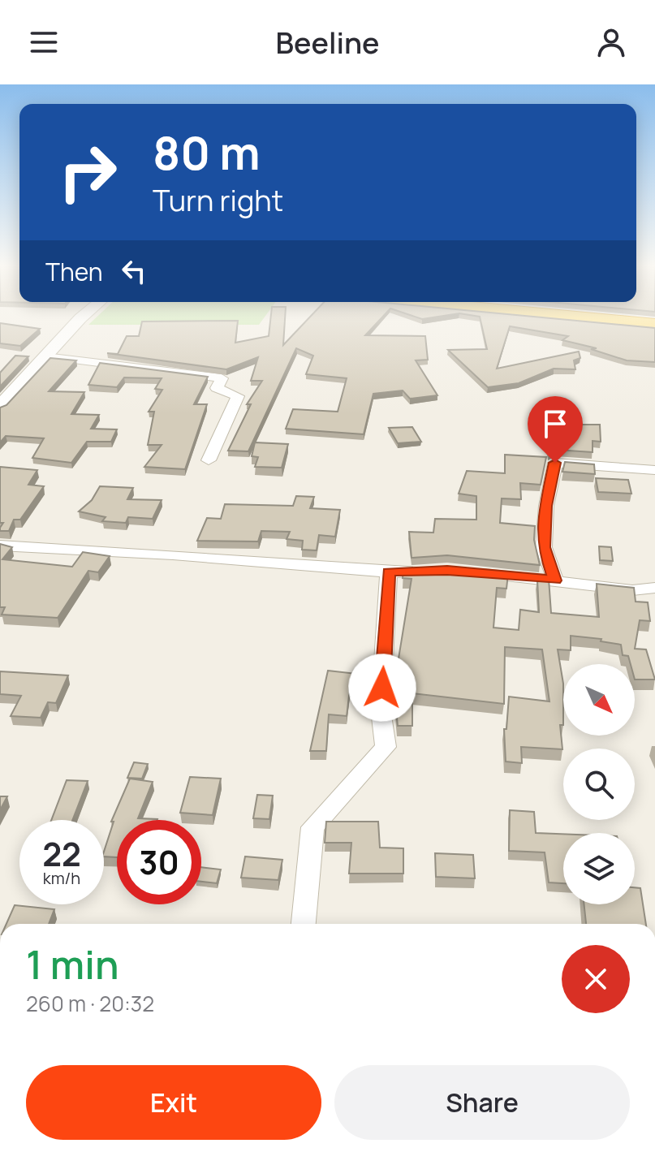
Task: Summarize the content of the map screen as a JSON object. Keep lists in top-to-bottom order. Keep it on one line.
{"north":"bottom right","page":{"header":"Beeline","turn":["80 m","Turn right"],"then":"Then","speed":"22 km/h","limit":"30","heading":["1 min","260 m · 20:32"],"buttons":["Exit","Share"]}}
